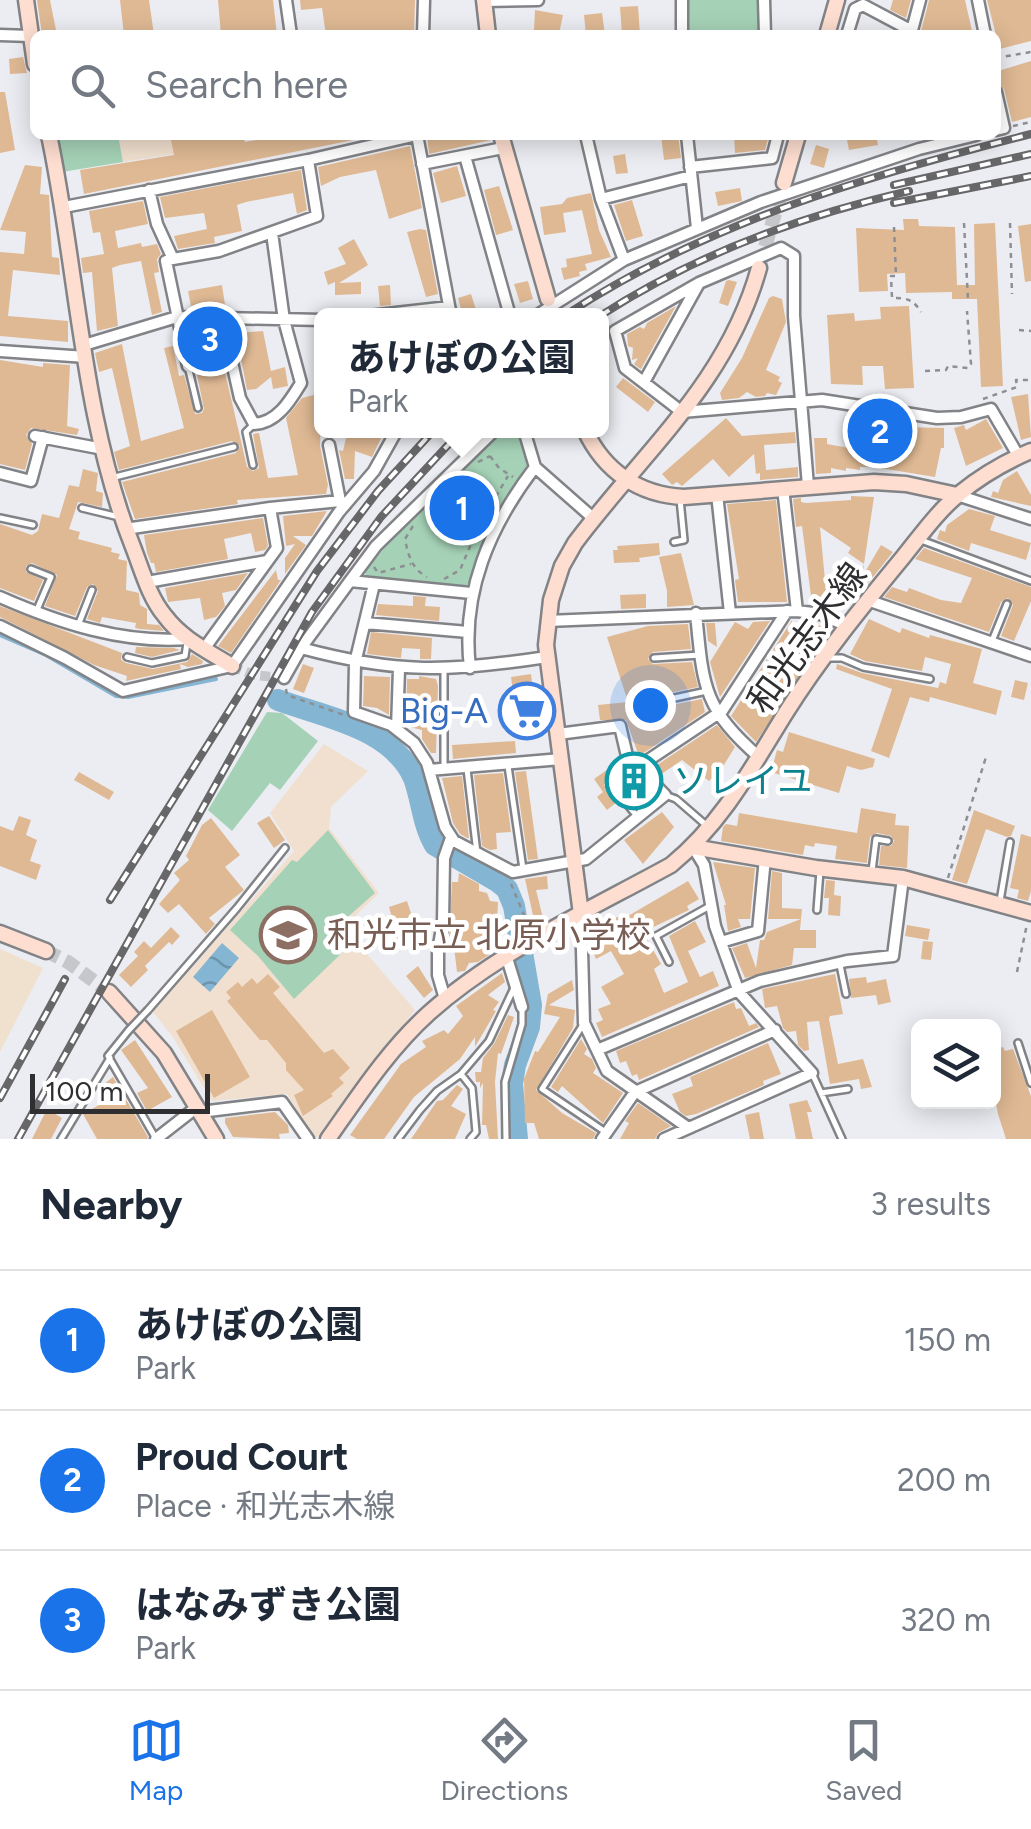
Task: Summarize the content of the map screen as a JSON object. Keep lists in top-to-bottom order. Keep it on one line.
{"streets":{"street":["和光志木線"]},"places":{"supermarket":["Big-A"],"building":["ソレイユ"],"school or university":["和光市立 北原小学校"]},"scale_bar":"100 m","page":{"search":"Search here","pins":["3","2","1"],"popup":["あけぼの公園","Park"],"scale":"100 m","heading":["Nearby","3 results"],"list":[{"mark":"1","name":"あけぼの公園","note":"Park","value":"150 m"},{"mark":"2","name":"Proud Court","note":"Place · 和光志木線","value":"200 m"},{"mark":"3","name":"はなみずき公園","note":"Park","value":"320 m"}],"nav":["Map","Directions","Saved"]}}
